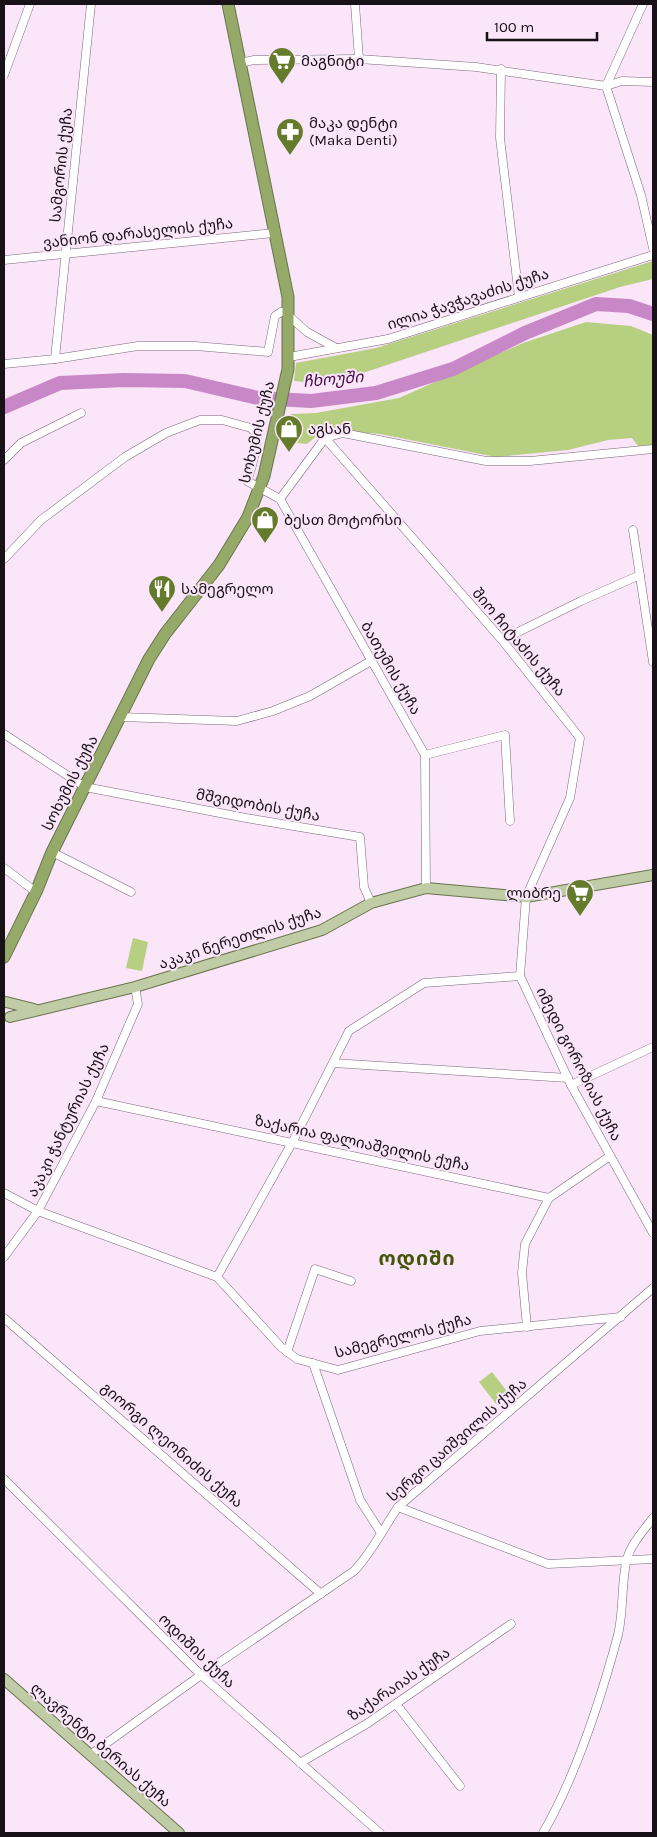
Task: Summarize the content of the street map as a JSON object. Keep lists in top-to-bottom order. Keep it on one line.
{"streets":{"highway":["სოხუმის ქუჩა"],"main road":["აკაკი წერეთლის ქუჩა","ლავრენტი ბერიას ქუჩა"],"street":["სამგორის ქუჩა","ვანიონ დარასელის ქუჩა","ილია ჭავჭავაძის ქუჩა","შიო ჩიტაძის ქუჩა","ბათუმის ქუჩა","მშვიდობის ქუჩა","იმედი გოროზიას ქუჩა","აკაკი ჭანტურიას ქუჩა","ზაქარია ფალიაშვილის ქუჩა","სამეგრელოს ქუჩა","სერგო ცაიშვილის ქუჩა","გიორგი ლეონიძის ქუჩა","ოდიშის ქუჩა","ზაქარაიას ქუჩა"]},"crossings":[["სამგორის ქუჩა","ვანიონ დარასელის ქუჩა"],["ვანიონ დარასელის ქუჩა","სოხუმის ქუჩა"],["ილია ჭავჭავაძის ქუჩა","სოხუმის ქუჩა"],["სოხუმის ქუჩა","მშვიდობის ქუჩა"],["შიო ჩიტაძის ქუჩა","აკაკი წერეთლის ქუჩა"],["შიო ჩიტაძის ქუჩა","იმედი გოროზიას ქუჩა"],["ბათუმის ქუჩა","აკაკი წერეთლის ქუჩა"],["მშვიდობის ქუჩა","აკაკი წერეთლის ქუჩა"],["აკაკი წერეთლის ქუჩა","იმედი გოროზიას ქუჩა"],["აკაკი წერეთლის ქუჩა","აკაკი ჭანტურიას ქუჩა"],["აკაკი ჭანტურიას ქუჩა","ზაქარია ფალიაშვილის ქუჩა"],["აკაკი ჭანტურიას ქუჩა","სამეგრელოს ქუჩა"],["სამეგრელოს ქუჩა","სერგო ცაიშვილის ქუჩა"],["სერგო ცაიშვილის ქუჩა","გიორგი ლეონიძის ქუჩა"],["სერგო ცაიშვილის ქუჩა","ოდიშის ქუჩა"],["სერგო ცაიშვილის ქუჩა","ლავრენტი ბერიას ქუჩა"],["ოდიშის ქუჩა","ზაქარაიას ქუჩა"]],"districts":["ოდიში"],"water":["ჩხოუში"],"places":{"supermarket":["მაგნიტი","ლიბრე"],"pharmacy":["მაკა დენტი (Maka Denti)"],"shop":["აგსან","ბესთ მოტორსი"],"restaurant":["სამეგრელო"]},"scale_bar":"100 m"}
